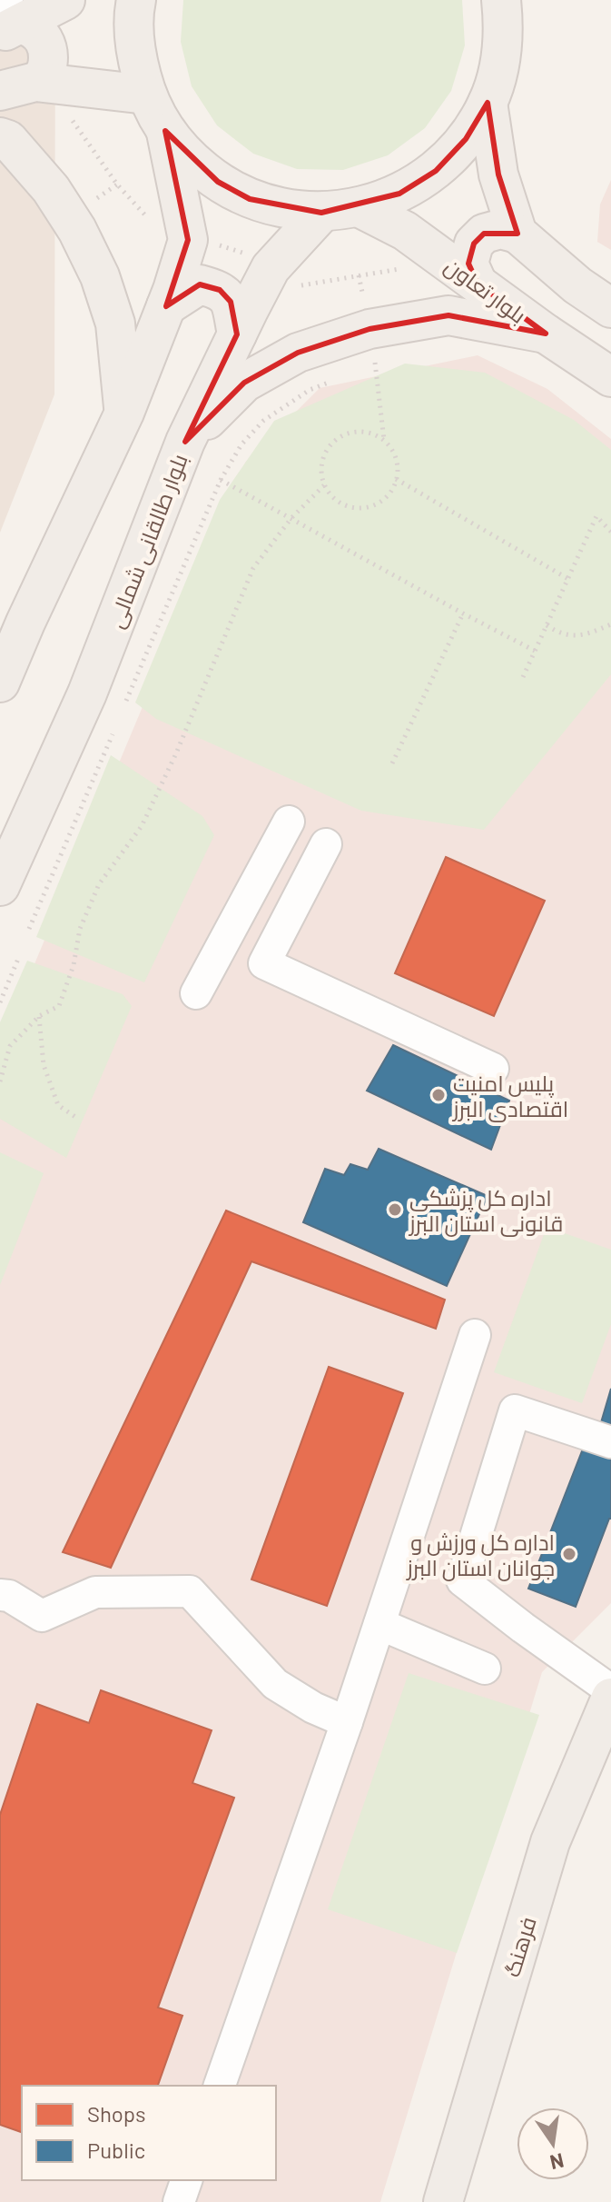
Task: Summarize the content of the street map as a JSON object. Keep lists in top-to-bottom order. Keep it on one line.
{"streets":{"main road":["بلوار تعاون","بلوار طالقانی شمالی","فرهنگ"]},"places":["پلیس امنیت اقتصادی البرز","اداره کل پزشکی قانونی استان البرز","اداره کل ورزش و جوانان استان البرز"],"legend":["Shops","Public"],"north":"bottom"}
